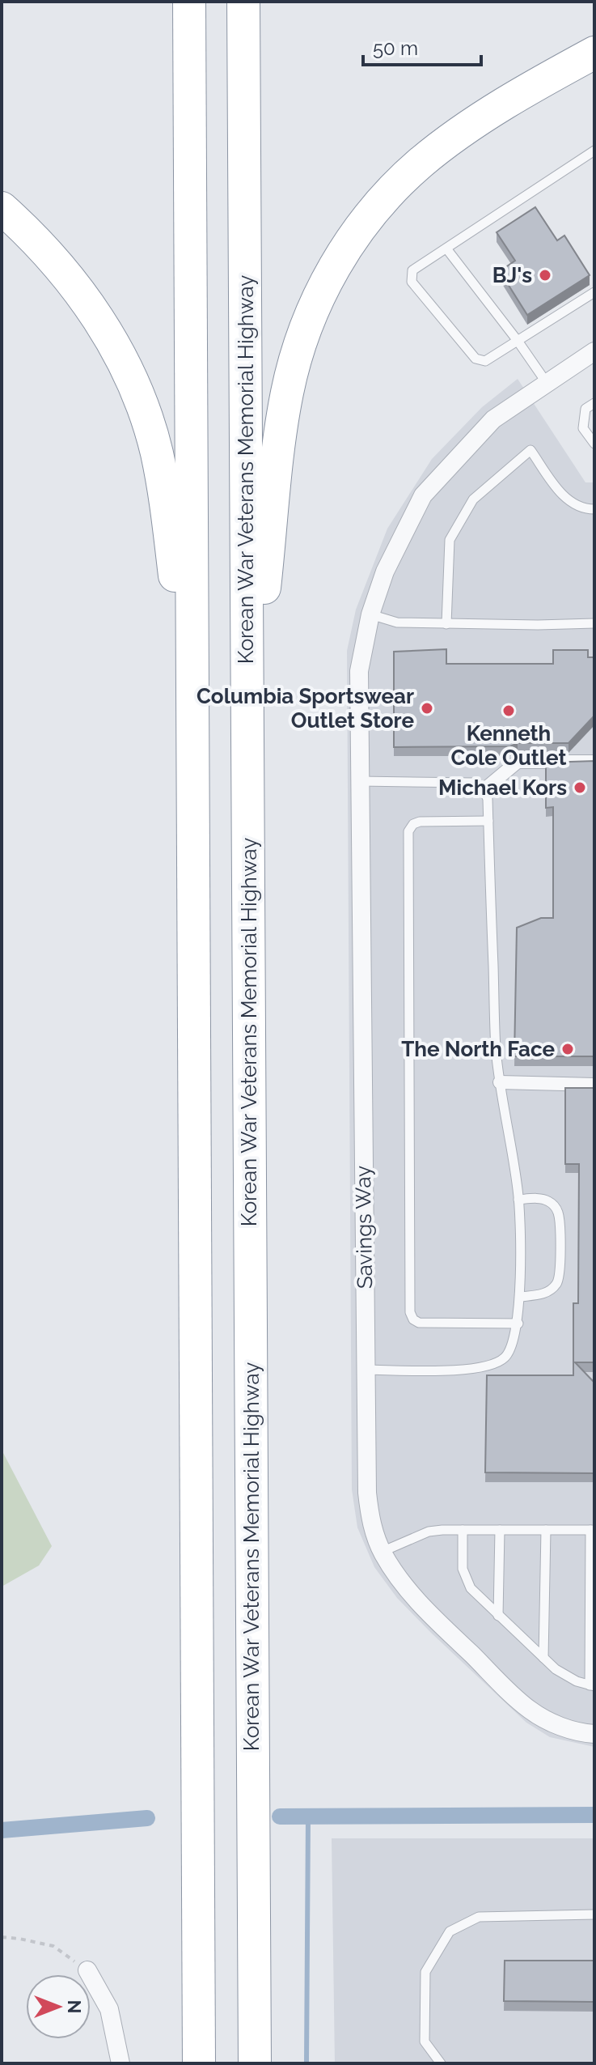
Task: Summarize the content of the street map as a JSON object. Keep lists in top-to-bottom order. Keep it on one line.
{"streets":{"highway":["Korean War Veterans Memorial Highway"],"street":["Savings Way"]},"places":["BJ's","Columbia Sportswear Outlet Store","Kenneth Cole Outlet","Michael Kors","The North Face"],"scale_bar":"50 m","north":"right"}
